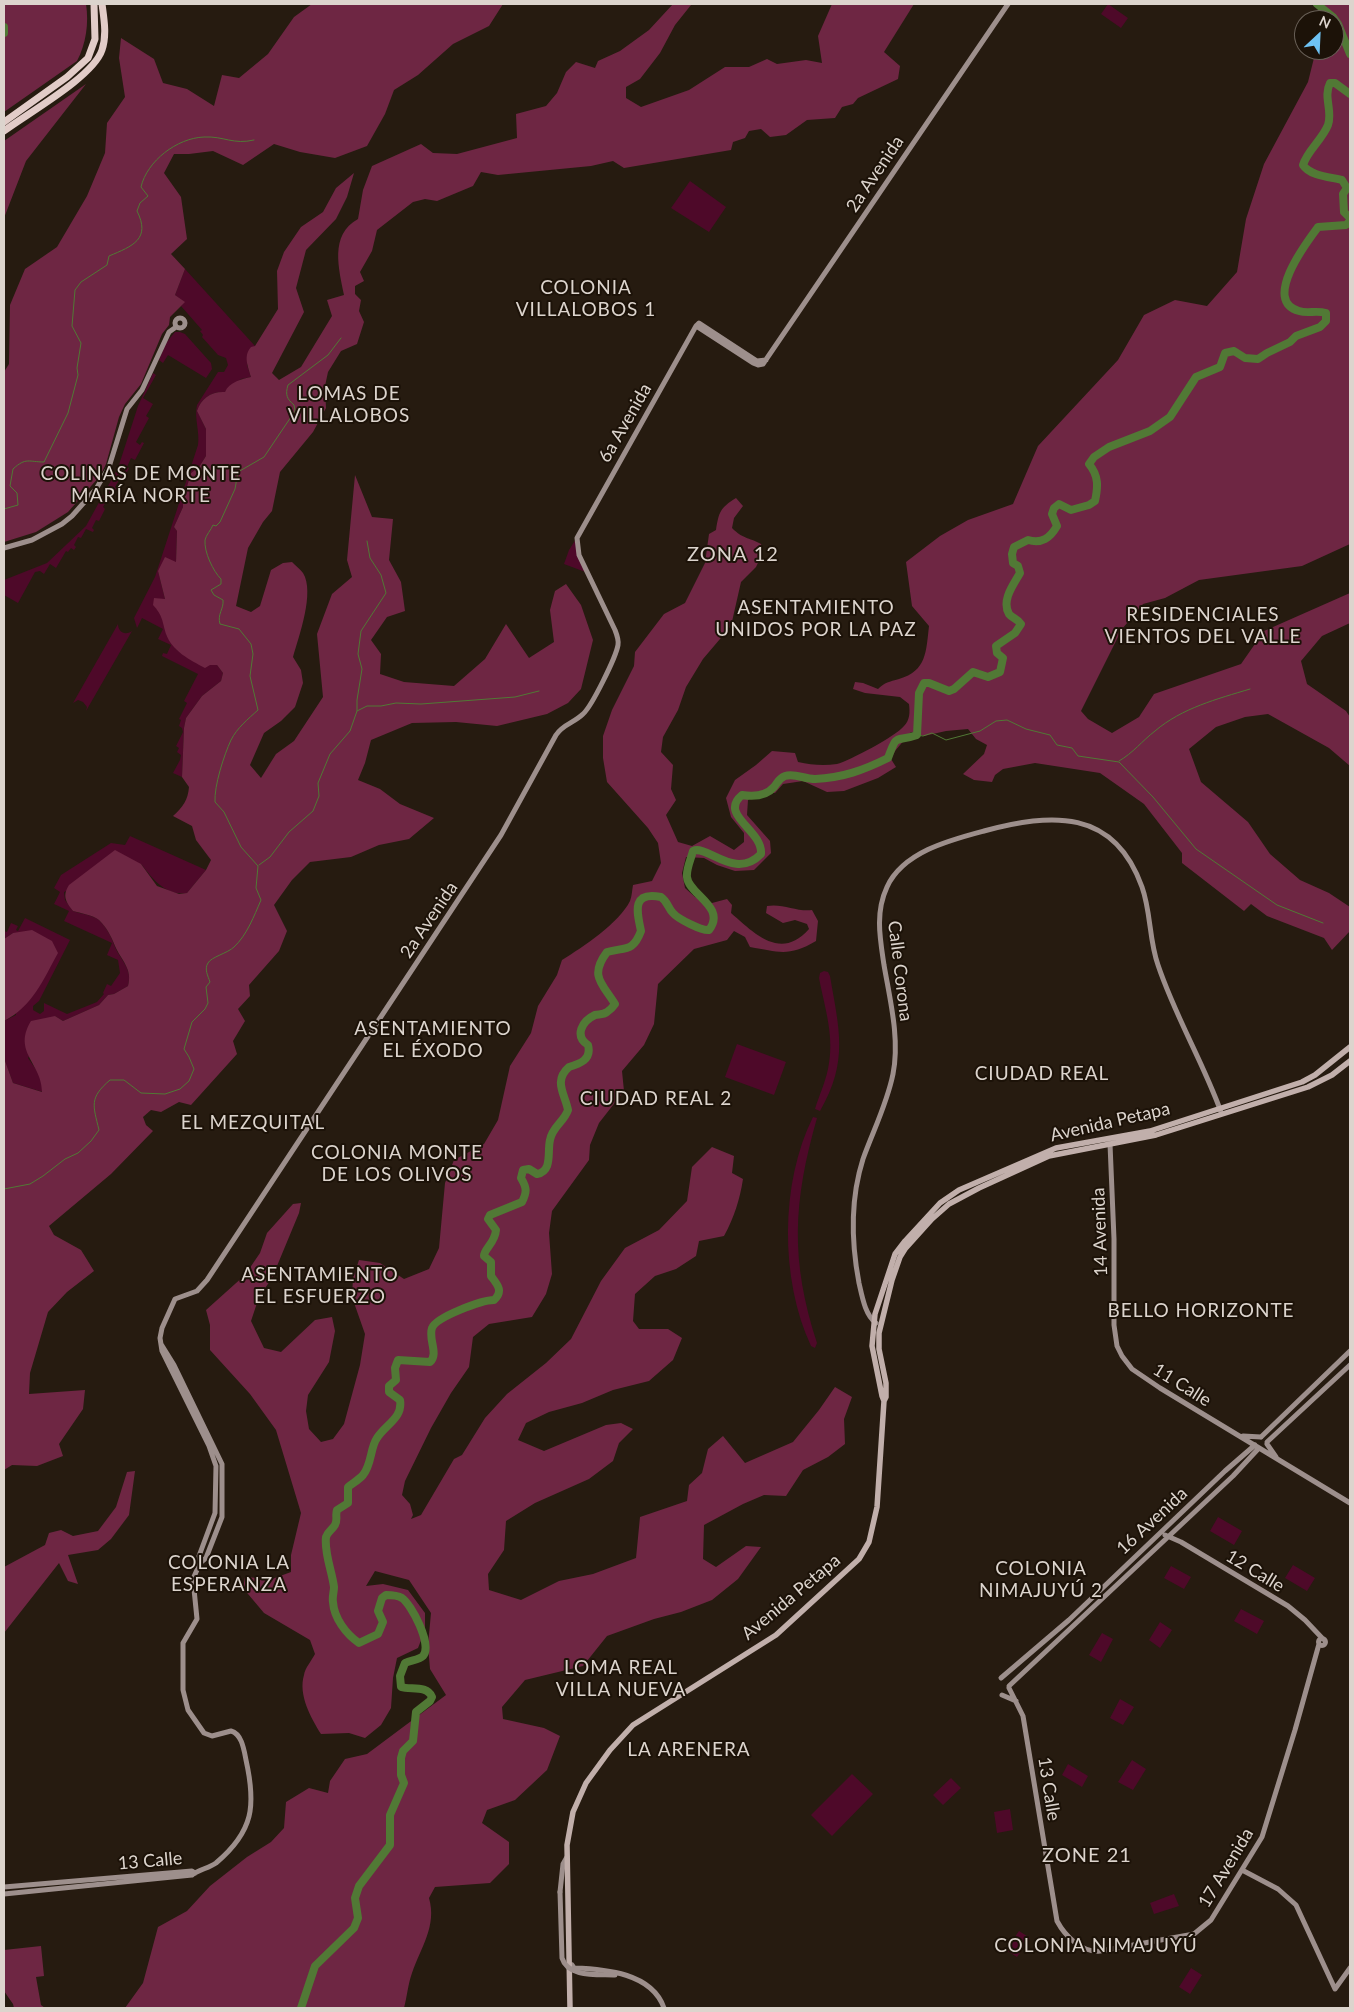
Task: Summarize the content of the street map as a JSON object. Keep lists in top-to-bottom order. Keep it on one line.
{"streets":{"main road":["2a Avenida","6a Avenida","Calle Corona","Avenida Petapa","14 Avenida","11 Calle","16 Avenida","12 Calle","13 Calle","17 Avenida"]},"crossings":[["2a Avenida","6a Avenida"],["2a Avenida","13 Calle"],["Calle Corona","Avenida Petapa"],["Avenida Petapa","14 Avenida"],["14 Avenida","11 Calle"],["11 Calle","16 Avenida"],["16 Avenida","12 Calle"],["16 Avenida","13 Calle"],["12 Calle","17 Avenida"],["13 Calle","17 Avenida"]],"districts":["COLONIA VILLALOBOS 1","LOMAS DE VILLALOBOS","COLINAS DE MONTE MARÍA NORTE","ZONA 12","ASENTAMIENTO UNIDOS POR LA PAZ","RESIDENCIALES VIENTOS DEL VALLE","ASENTAMIENTO EL ÉXODO","CIUDAD REAL","CIUDAD REAL 2","EL MEZQUITAL","COLONIA MONTE DE LOS OLIVOS","ASENTAMIENTO EL ESFUERZO","BELLO HORIZONTE","COLONIA LA ESPERANZA","COLONIA NIMAJUYÚ 2","LOMA REAL VILLA NUEVA","LA ARENERA","ZONE 21","COLONIA NIMAJUYÚ"],"north":"top right"}
